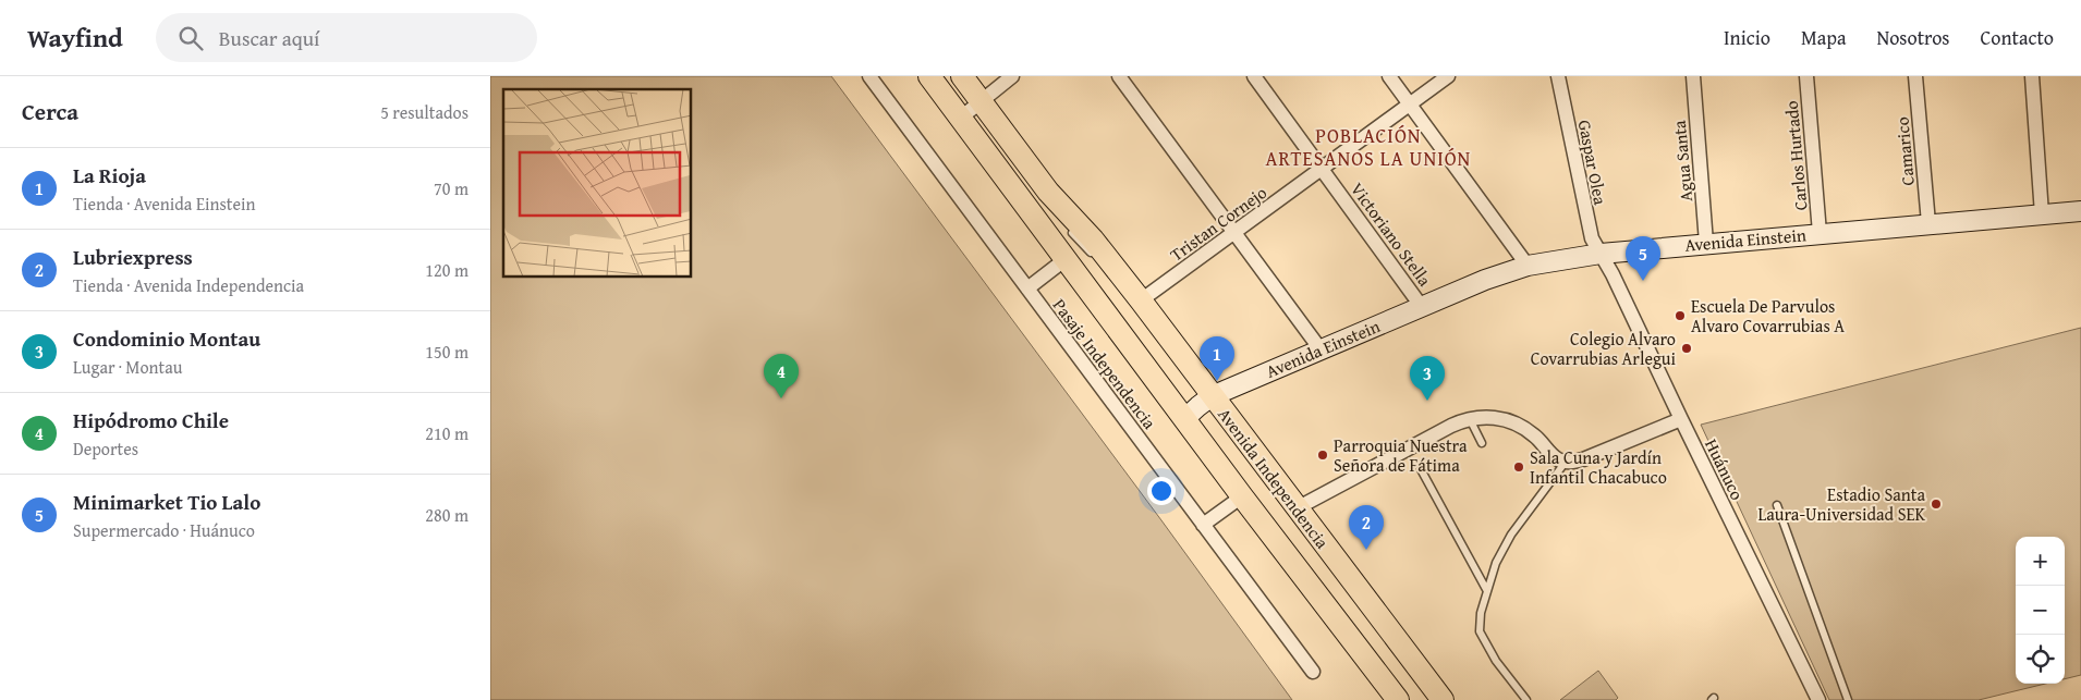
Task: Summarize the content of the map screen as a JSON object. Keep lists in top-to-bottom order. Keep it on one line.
{"streets":{"main road":["Avenida Einstein","Avenida Independencia"],"street":["Camarico","Carlos Hurtado","Agua Santa","Gaspar Olea","Tristan Cornejo","Victoriano Stella","Pasaje Independencia","Huánuco"]},"crossings":[["Camarico","Avenida Einstein"],["Carlos Hurtado","Avenida Einstein"],["Agua Santa","Avenida Einstein"],["Gaspar Olea","Avenida Einstein"],["Gaspar Olea","Huánuco"],["Tristan Cornejo","Victoriano Stella"],["Tristan Cornejo","Avenida Independencia"],["Victoriano Stella","Avenida Einstein"],["Avenida Einstein","Huánuco"],["Avenida Einstein","Avenida Independencia"]],"districts":["POBLACIÓN ARTESANOS LA UNIÓN"],"places":["Escuela De Parvulos Alvaro Covarrubias A","Colegio Alvaro Covarrubias Arlegui","Parroquia Nuestra Señora de Fátima","Sala Cuna y Jardín Infantil Chacabuco","Estadio Santa Laura-Universidad SEK"],"page":{"header":"Wayfind","search":"Buscar aquí","nav":["Inicio","Mapa","Nosotros","Contacto"],"heading":["Cerca","5 resultados"],"list":[{"mark":"1","name":"La Rioja","note":"Tienda · Avenida Einstein","value":"70 m"},{"mark":"2","name":"Lubriexpress","note":"Tienda · Avenida Independencia","value":"120 m"},{"mark":"3","name":"Condominio Montau","note":"Lugar · Montau","value":"150 m"},{"mark":"4","name":"Hipódromo Chile","note":"Deportes","value":"210 m"},{"mark":"5","name":"Minimarket Tio Lalo","note":"Supermercado · Huánuco","value":"280 m"}],"pins":["5","1","4","3","2"],"map_buttons":["+","−"]}}
